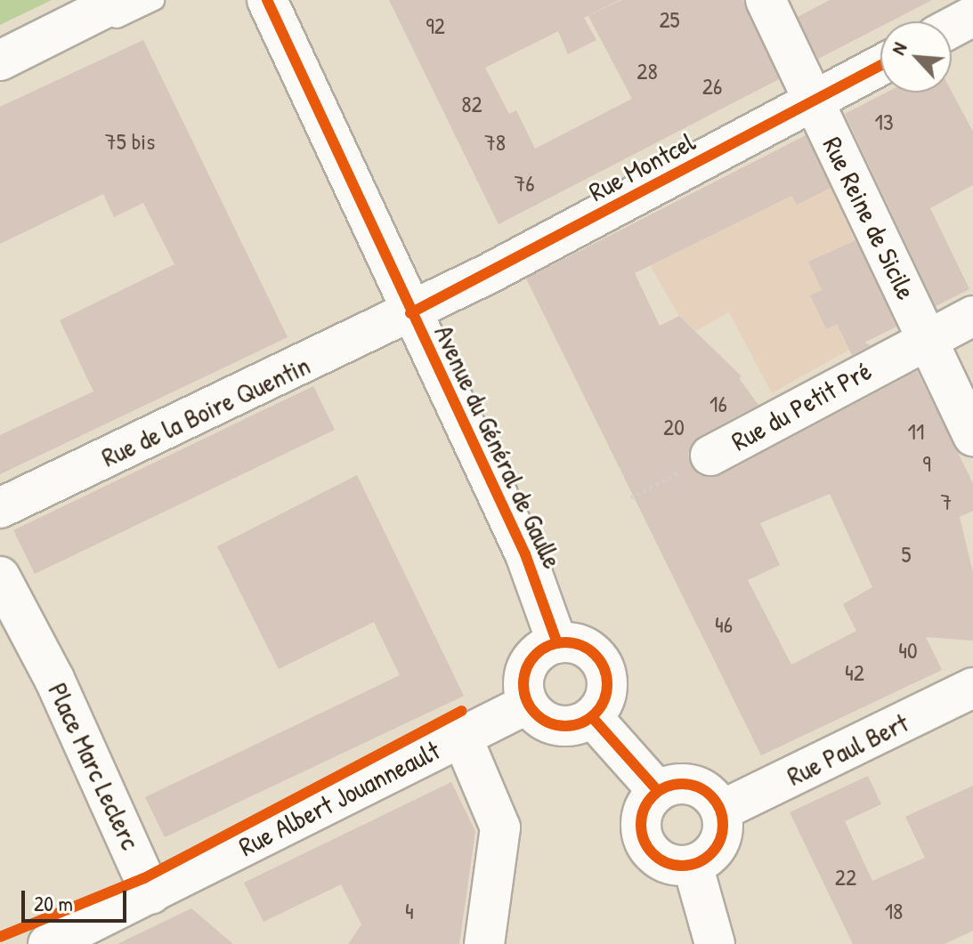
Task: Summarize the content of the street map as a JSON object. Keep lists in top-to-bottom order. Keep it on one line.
{"streets":{"street":["Rue Montcel","Rue Reine de Sicile","Rue du Petit Pré","Rue de la Boire Quentin","Avenue du Général de Gaulle","Rue Paul Bert","Place Marc Leclerc","Rue Albert Jouanneault"]},"crossings":[["Rue Montcel","Rue Reine de Sicile"],["Rue Montcel","Rue de la Boire Quentin"],["Rue Montcel","Avenue du Général de Gaulle"],["Rue Reine de Sicile","Rue du Petit Pré"],["Rue de la Boire Quentin","Avenue du Général de Gaulle"],["Avenue du Général de Gaulle","Rue Albert Jouanneault"],["Place Marc Leclerc","Rue Albert Jouanneault"]],"house_numbers":["25","92","28","26","82","13","75 bis","78","76","16","20","11","9","7","5","46","40","42","22","4","18"],"scale_bar":"20 m","north":"top left"}
